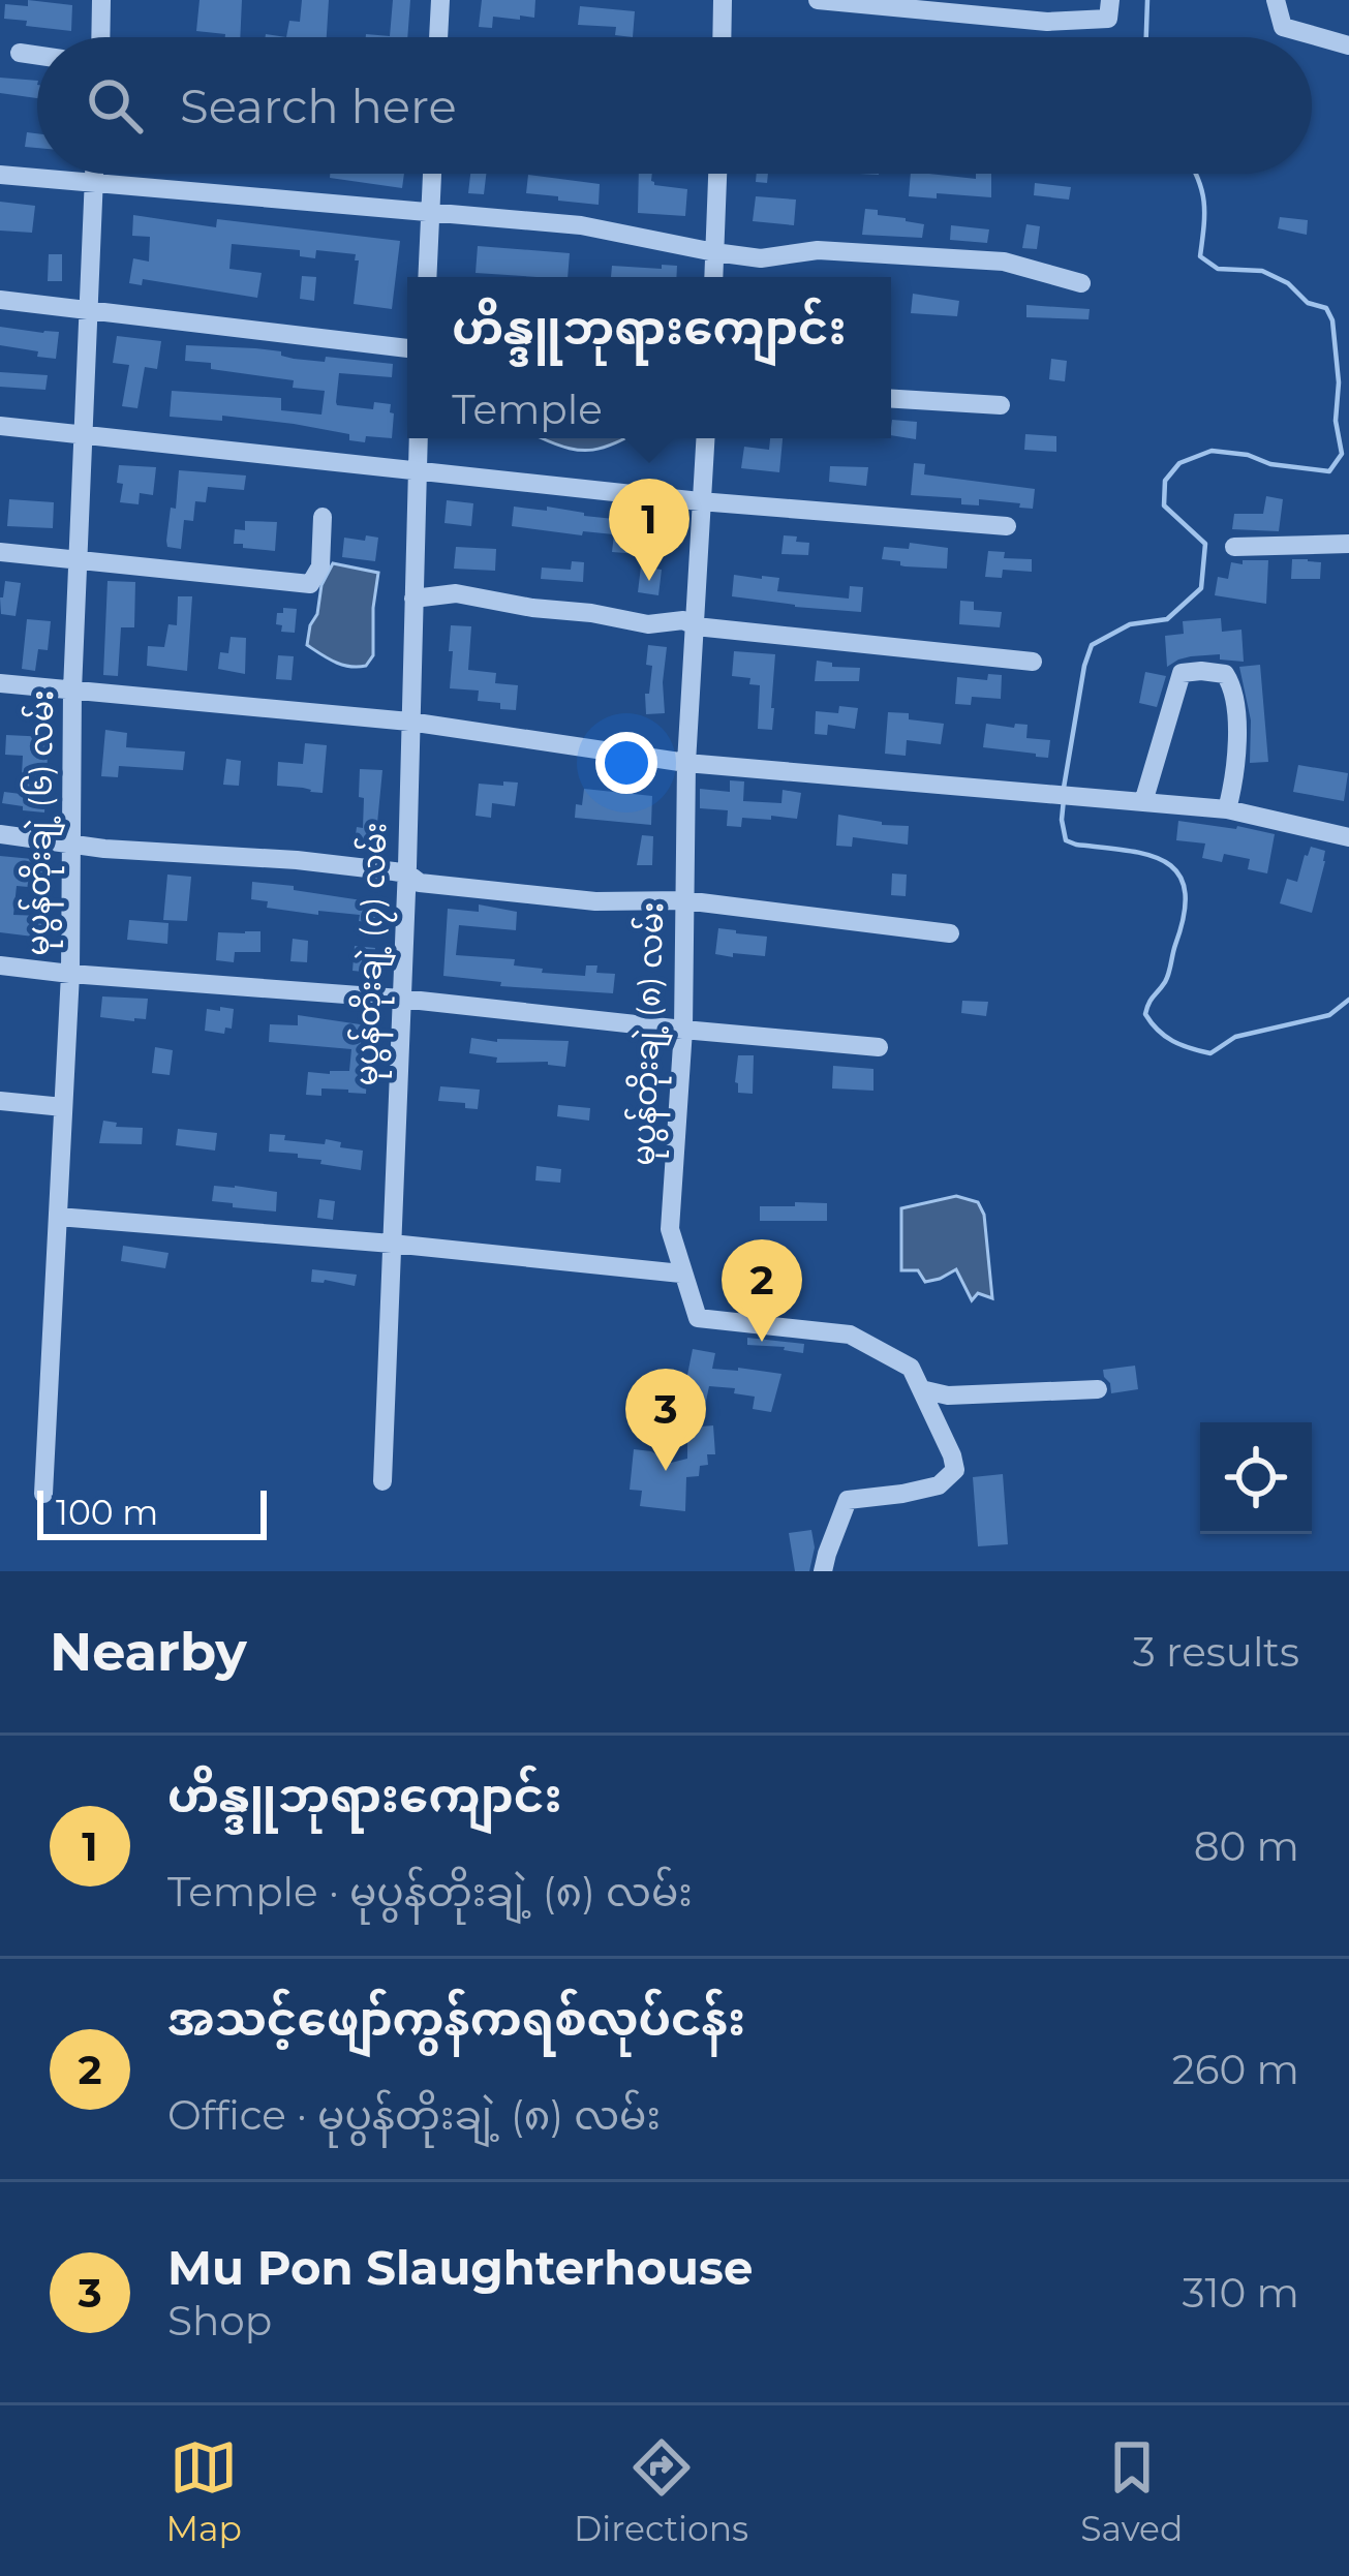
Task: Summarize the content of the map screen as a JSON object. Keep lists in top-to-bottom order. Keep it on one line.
{"streets":{"street":["မုပွန်တိုးချဲ့ (၆) လမ်း","မုပွန်တိုးချဲ့ (၇) လမ်း","မုပွန်တိုးချဲ့ (၈) လမ်း"]},"scale_bar":"100 m","page":{"search":"Search here","popup":["ဟိန္ဒူဘုရားကျောင်း","Temple"],"pins":["1","2","3"],"scale":"100 m","heading":["Nearby","3 results"],"list":[{"mark":"1","name":"ဟိန္ဒူဘုရားကျောင်း","note":"Temple · မုပွန်တိုးချဲ့ (၈) လမ်း","value":"80 m"},{"mark":"2","name":"အသင့်ဖျော်ကွန်ကရစ်လုပ်ငန်း","note":"Office · မုပွန်တိုးချဲ့ (၈) လမ်း","value":"260 m"},{"mark":"3","name":"Mu Pon Slaughterhouse","note":"Shop","value":"310 m"}],"nav":["Map","Directions","Saved"]}}
